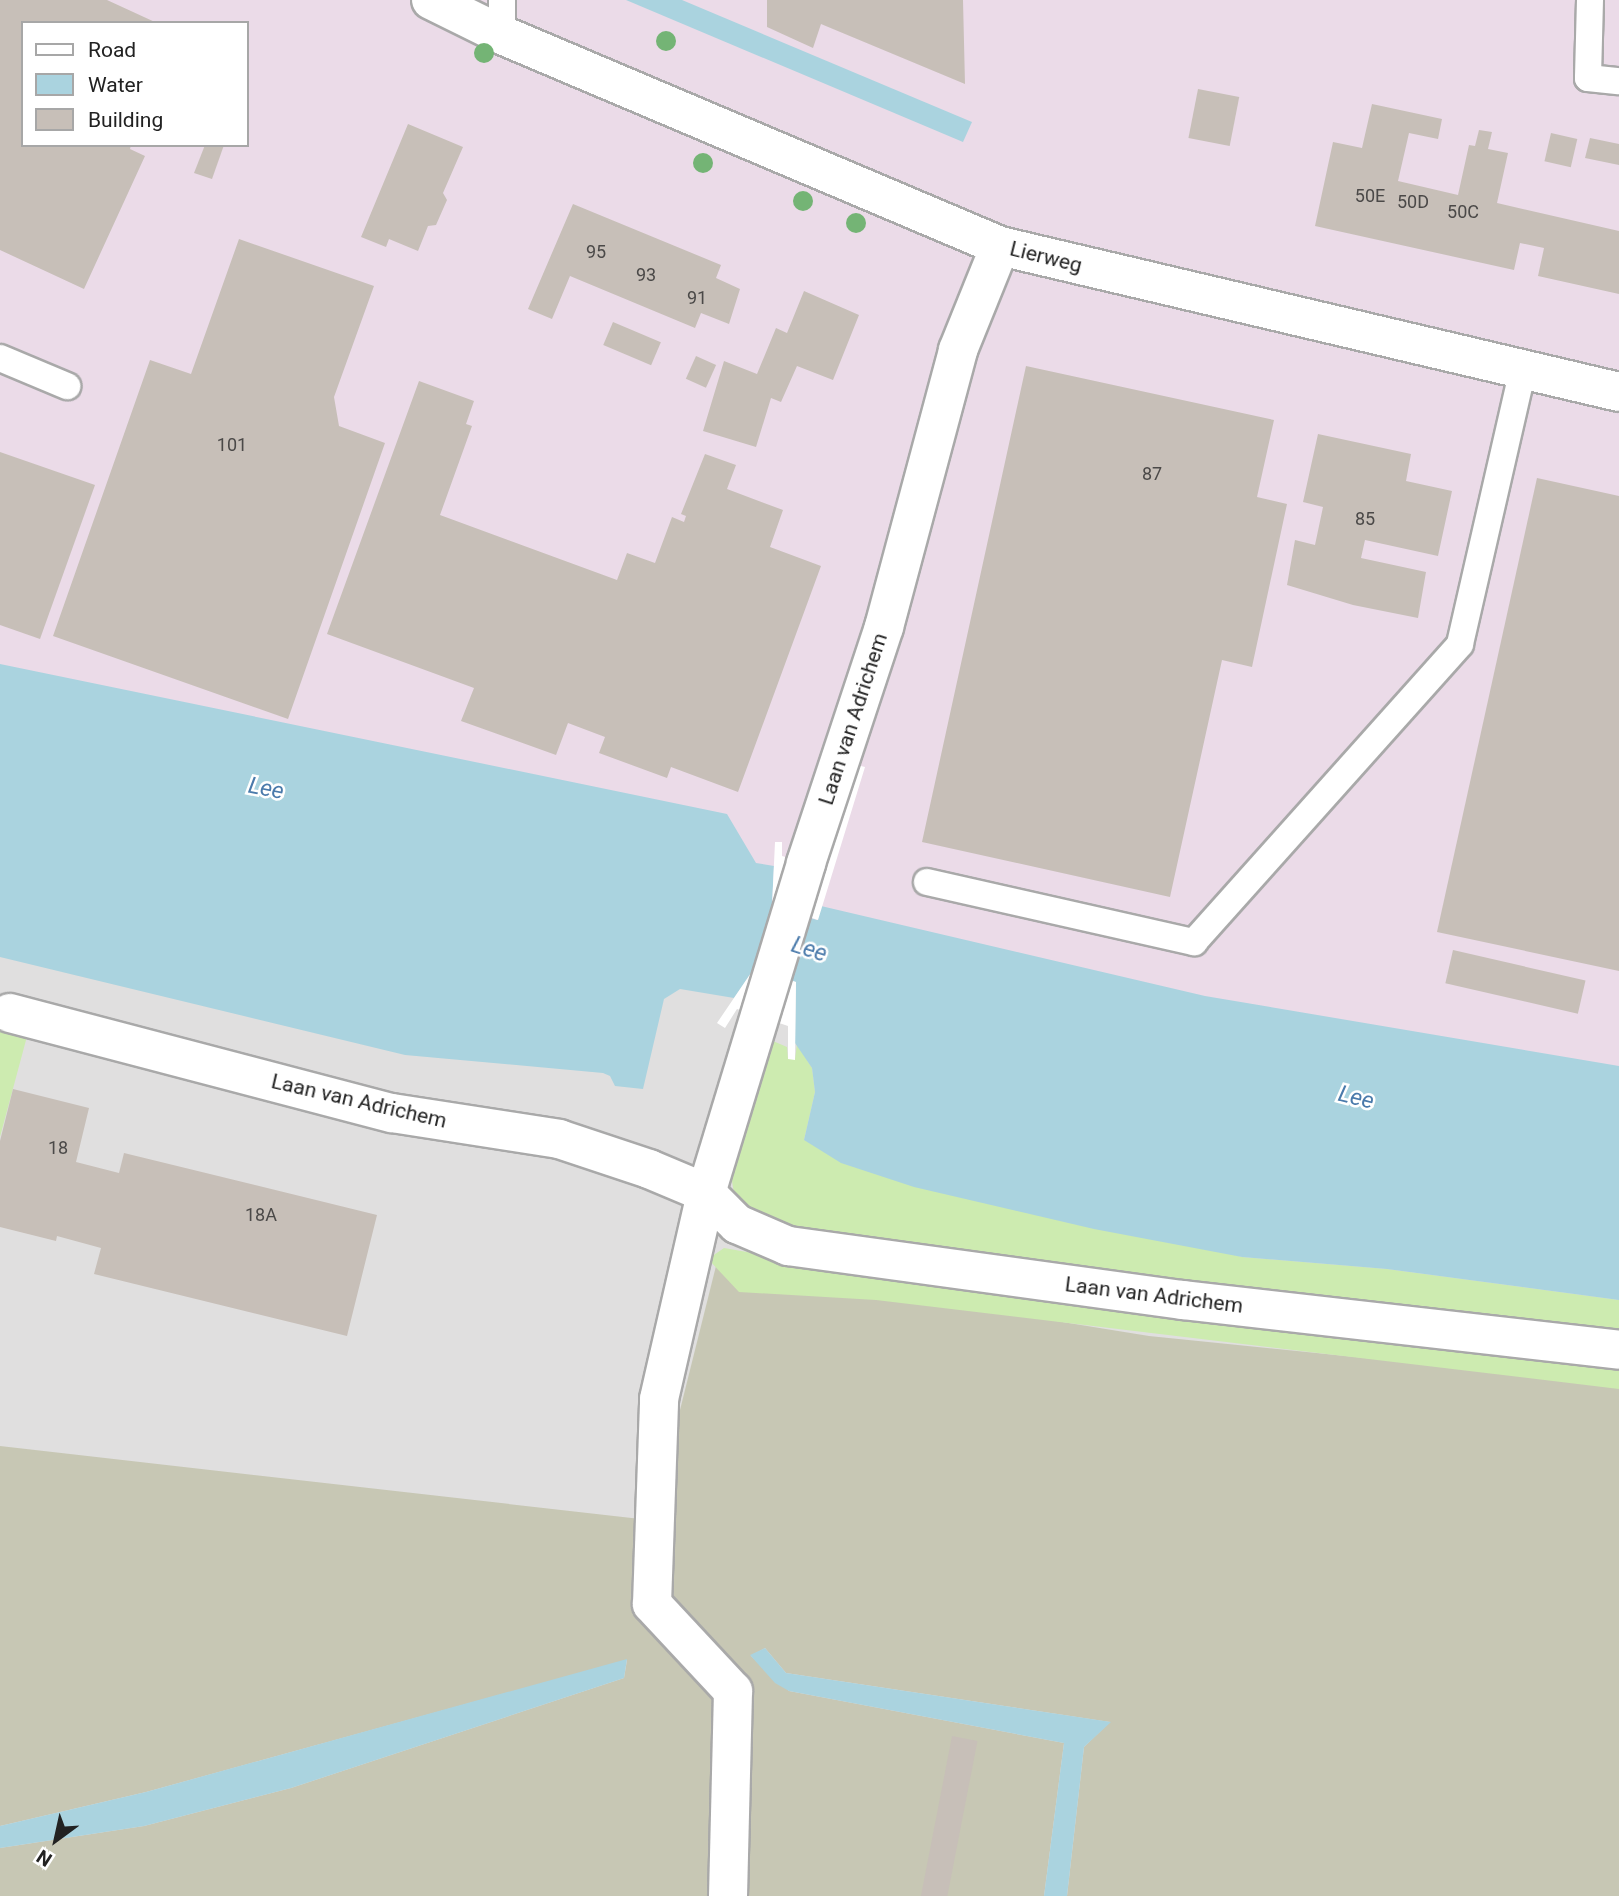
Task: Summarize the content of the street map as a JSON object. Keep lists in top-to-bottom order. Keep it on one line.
{"streets":{"street":["Lierweg","Laan van Adrichem"]},"crossings":[["Lierweg","Laan van Adrichem"]],"water":["Lee"],"house_numbers":["50E","50D","50C","95","93","91","101","87","85","18","18A"],"legend":["Road","Water","Building"],"north":"bottom left"}
